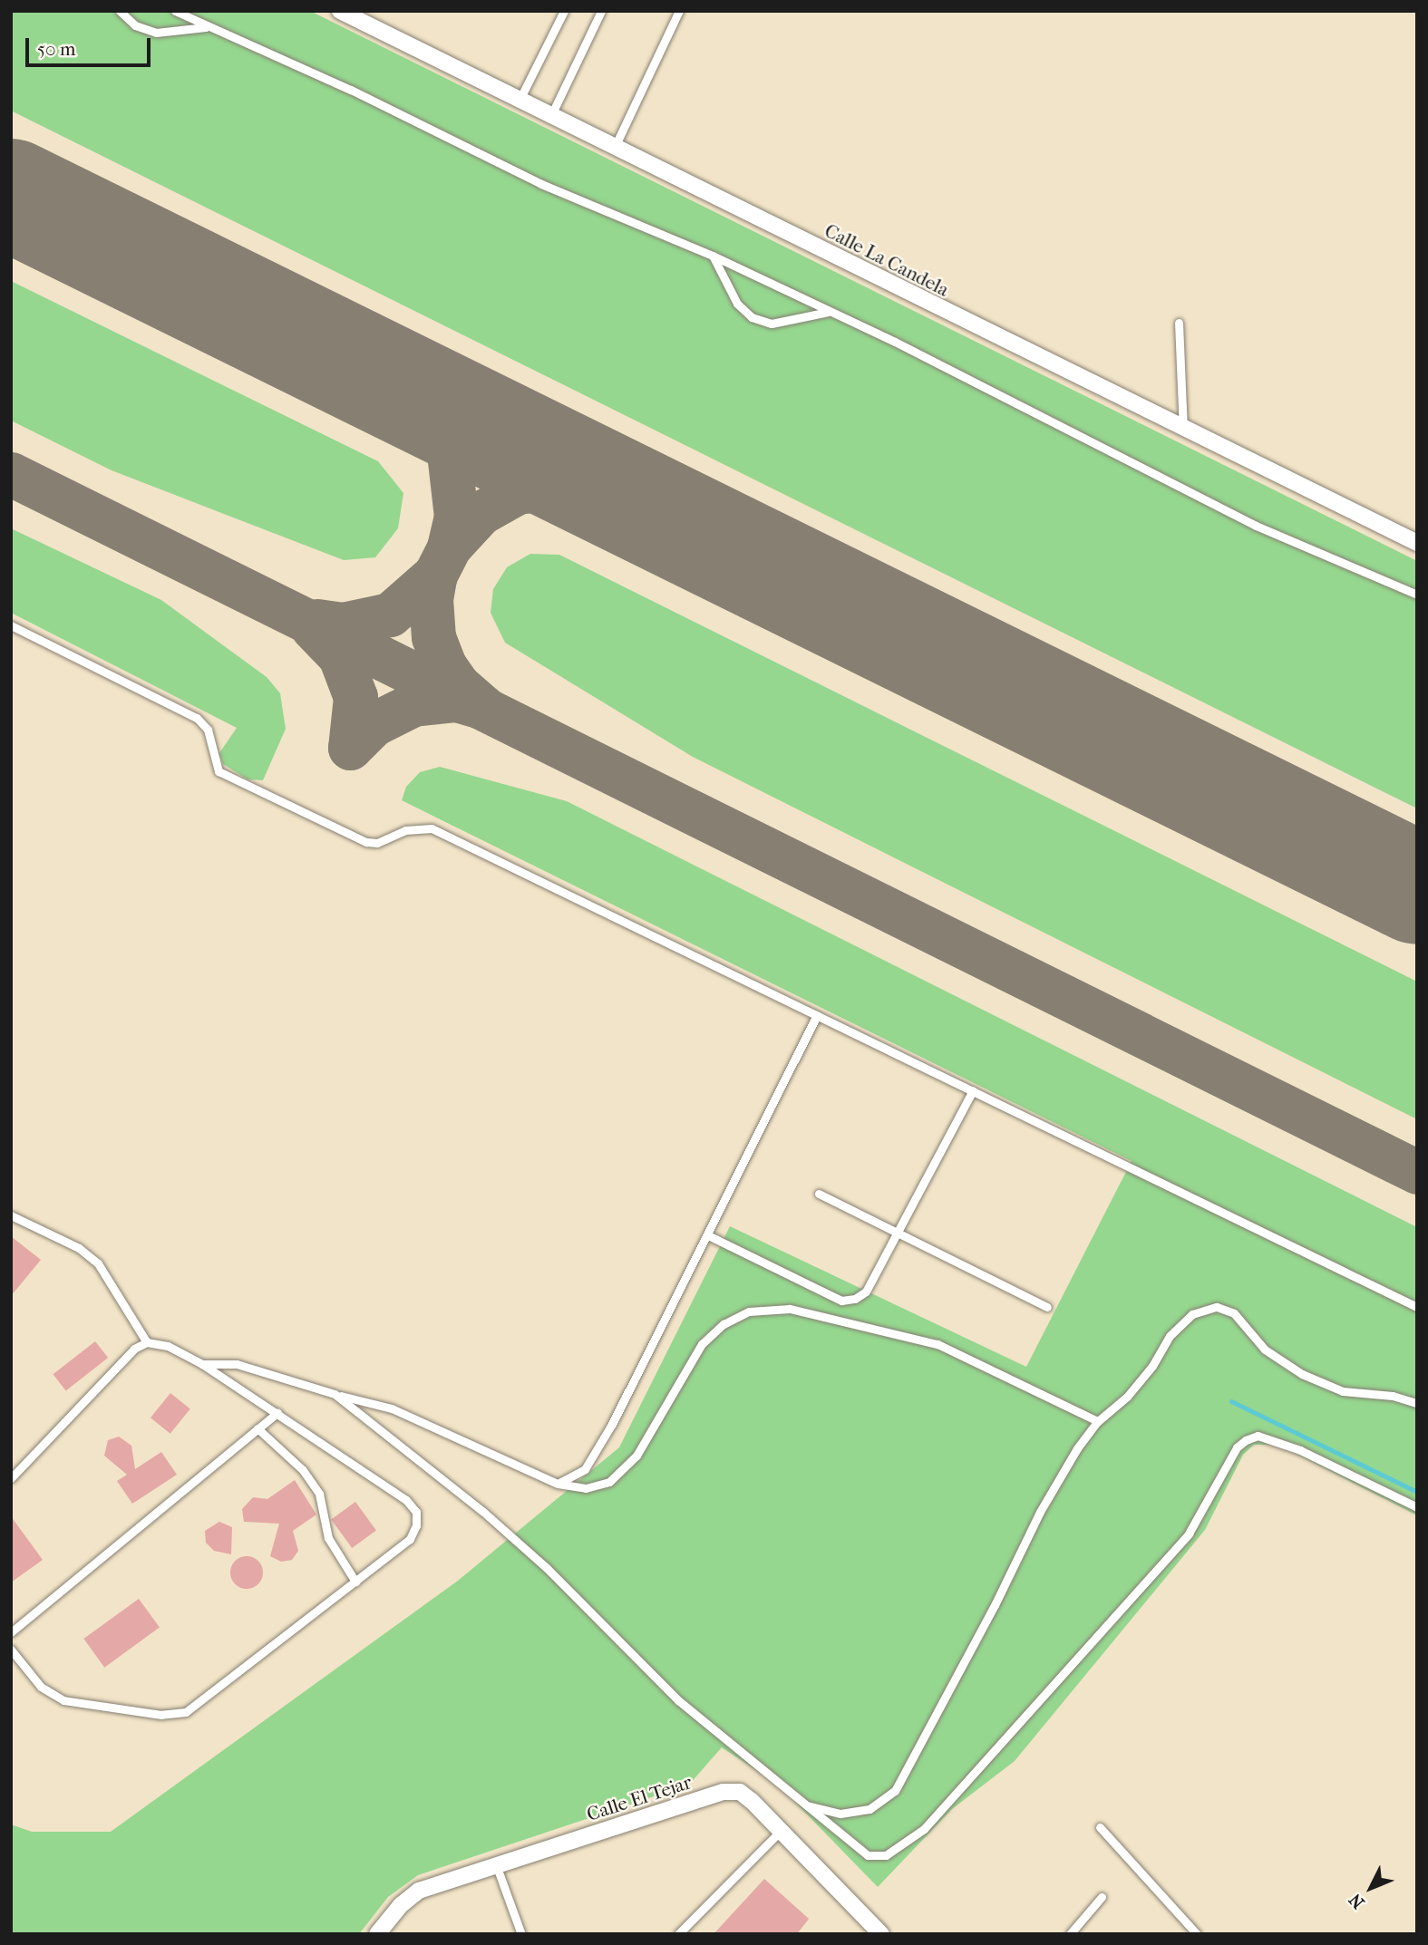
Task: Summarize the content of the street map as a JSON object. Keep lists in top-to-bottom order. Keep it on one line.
{"streets":{"street":["Calle La Candela","Calle El Tejar"]},"scale_bar":"50 m","north":"bottom left"}
